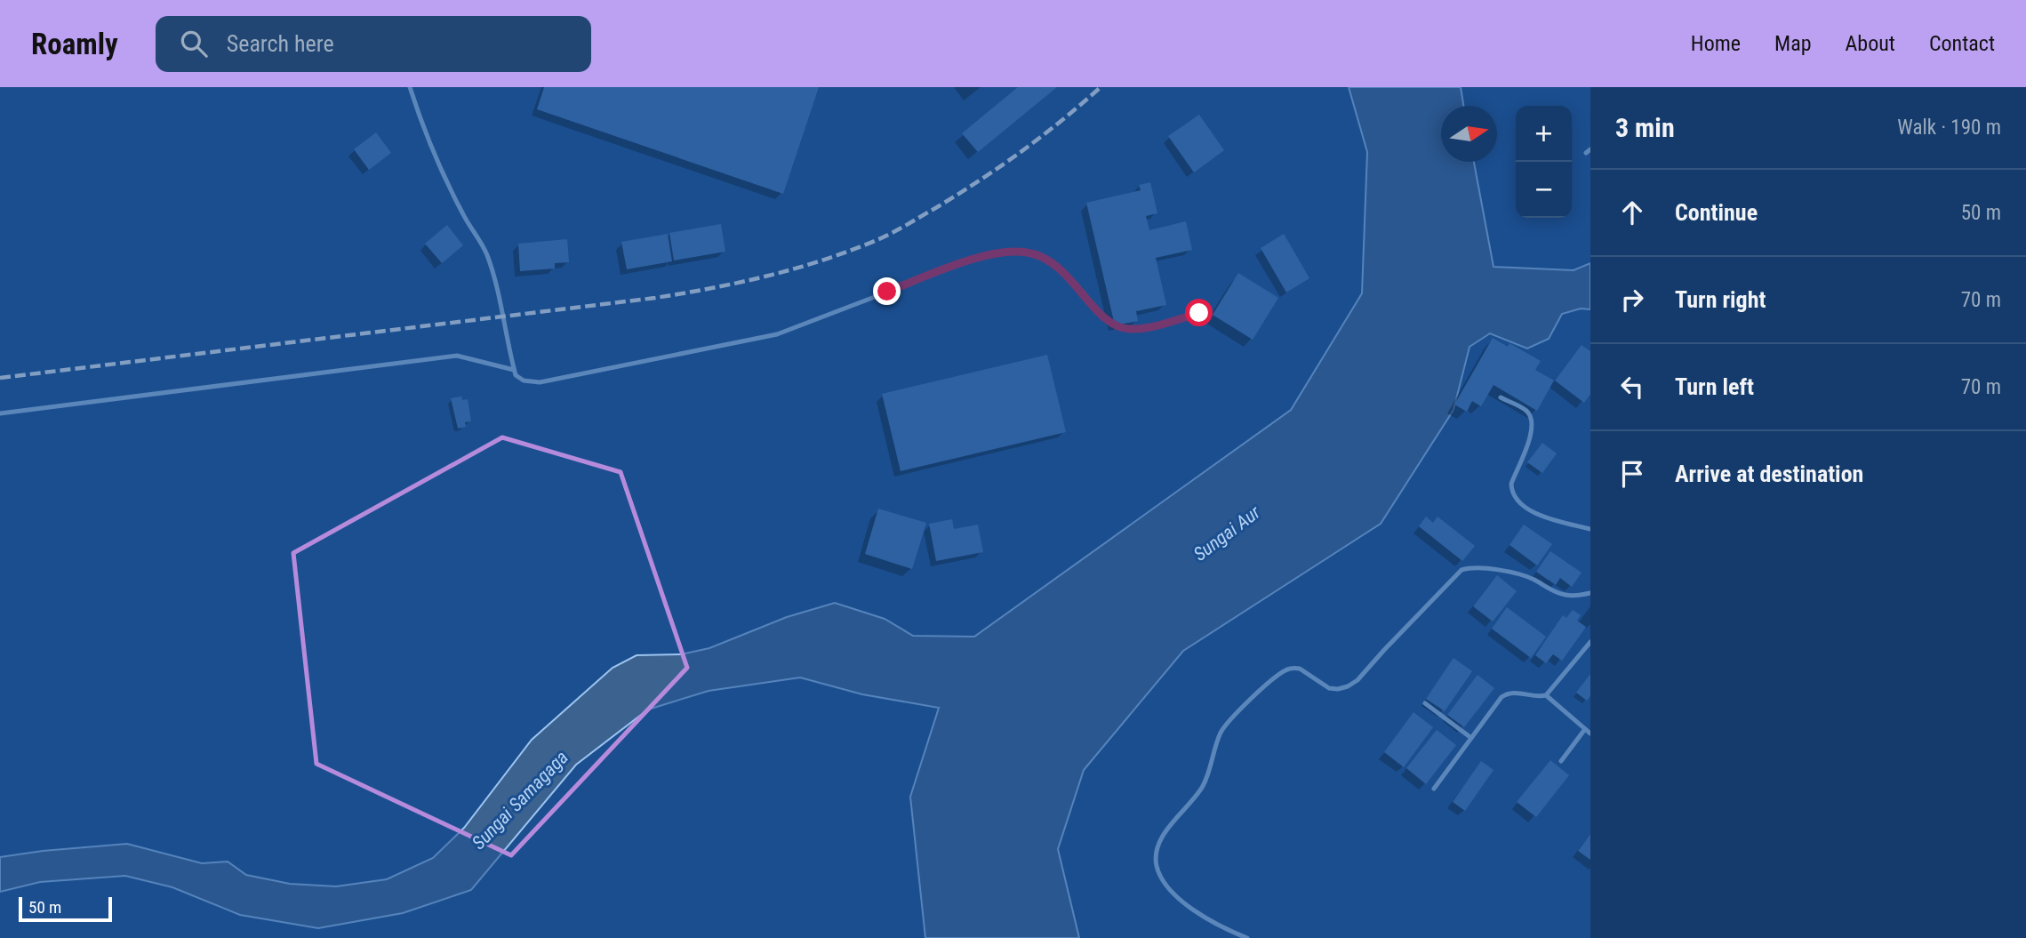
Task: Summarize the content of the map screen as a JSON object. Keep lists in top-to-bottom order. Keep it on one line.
{"water":["Sungai Aur","Sungai Samagaga"],"scale_bar":"50 m","north":"right","page":{"header":"Roamly","search":"Search here","nav":["Home","Map","About","Contact"],"heading":["3 min","Walk · 190 m"],"map_buttons":["+","−"],"list":[["Continue","50 m"],["Turn right","70 m"],["Turn left","70 m"],"Arrive at destination"],"scale":"50 m"}}
